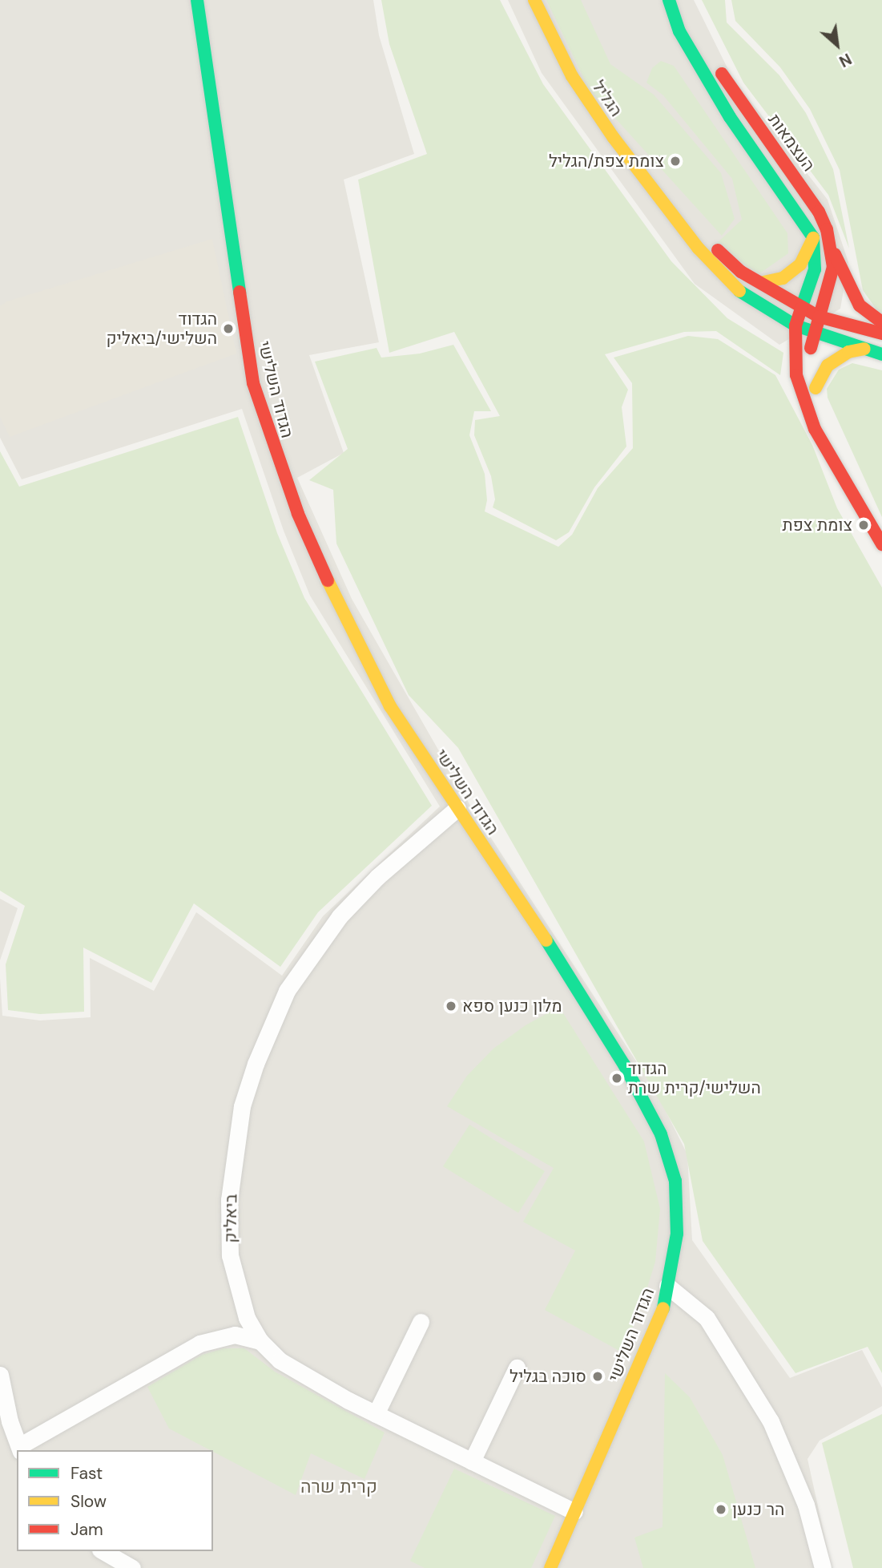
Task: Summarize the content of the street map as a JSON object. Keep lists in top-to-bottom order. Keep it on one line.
{"streets":{"street":["הגליל","העצמאות","הגדוד השלישי","ביאליק"]},"crossings":[["הגליל","העצמאות"],["הגדוד השלישי","ביאליק"]],"districts":["קרית שרה"],"places":["צומת צפת/הגליל","הגדוד השלישי/ביאליק","צומת צפת","מלון כנען ספא","הגדוד השלישי/קרית שרת","סוכה בגליל","הר כנען"],"legend":["Fast","Slow","Jam"],"north":"bottom right"}
